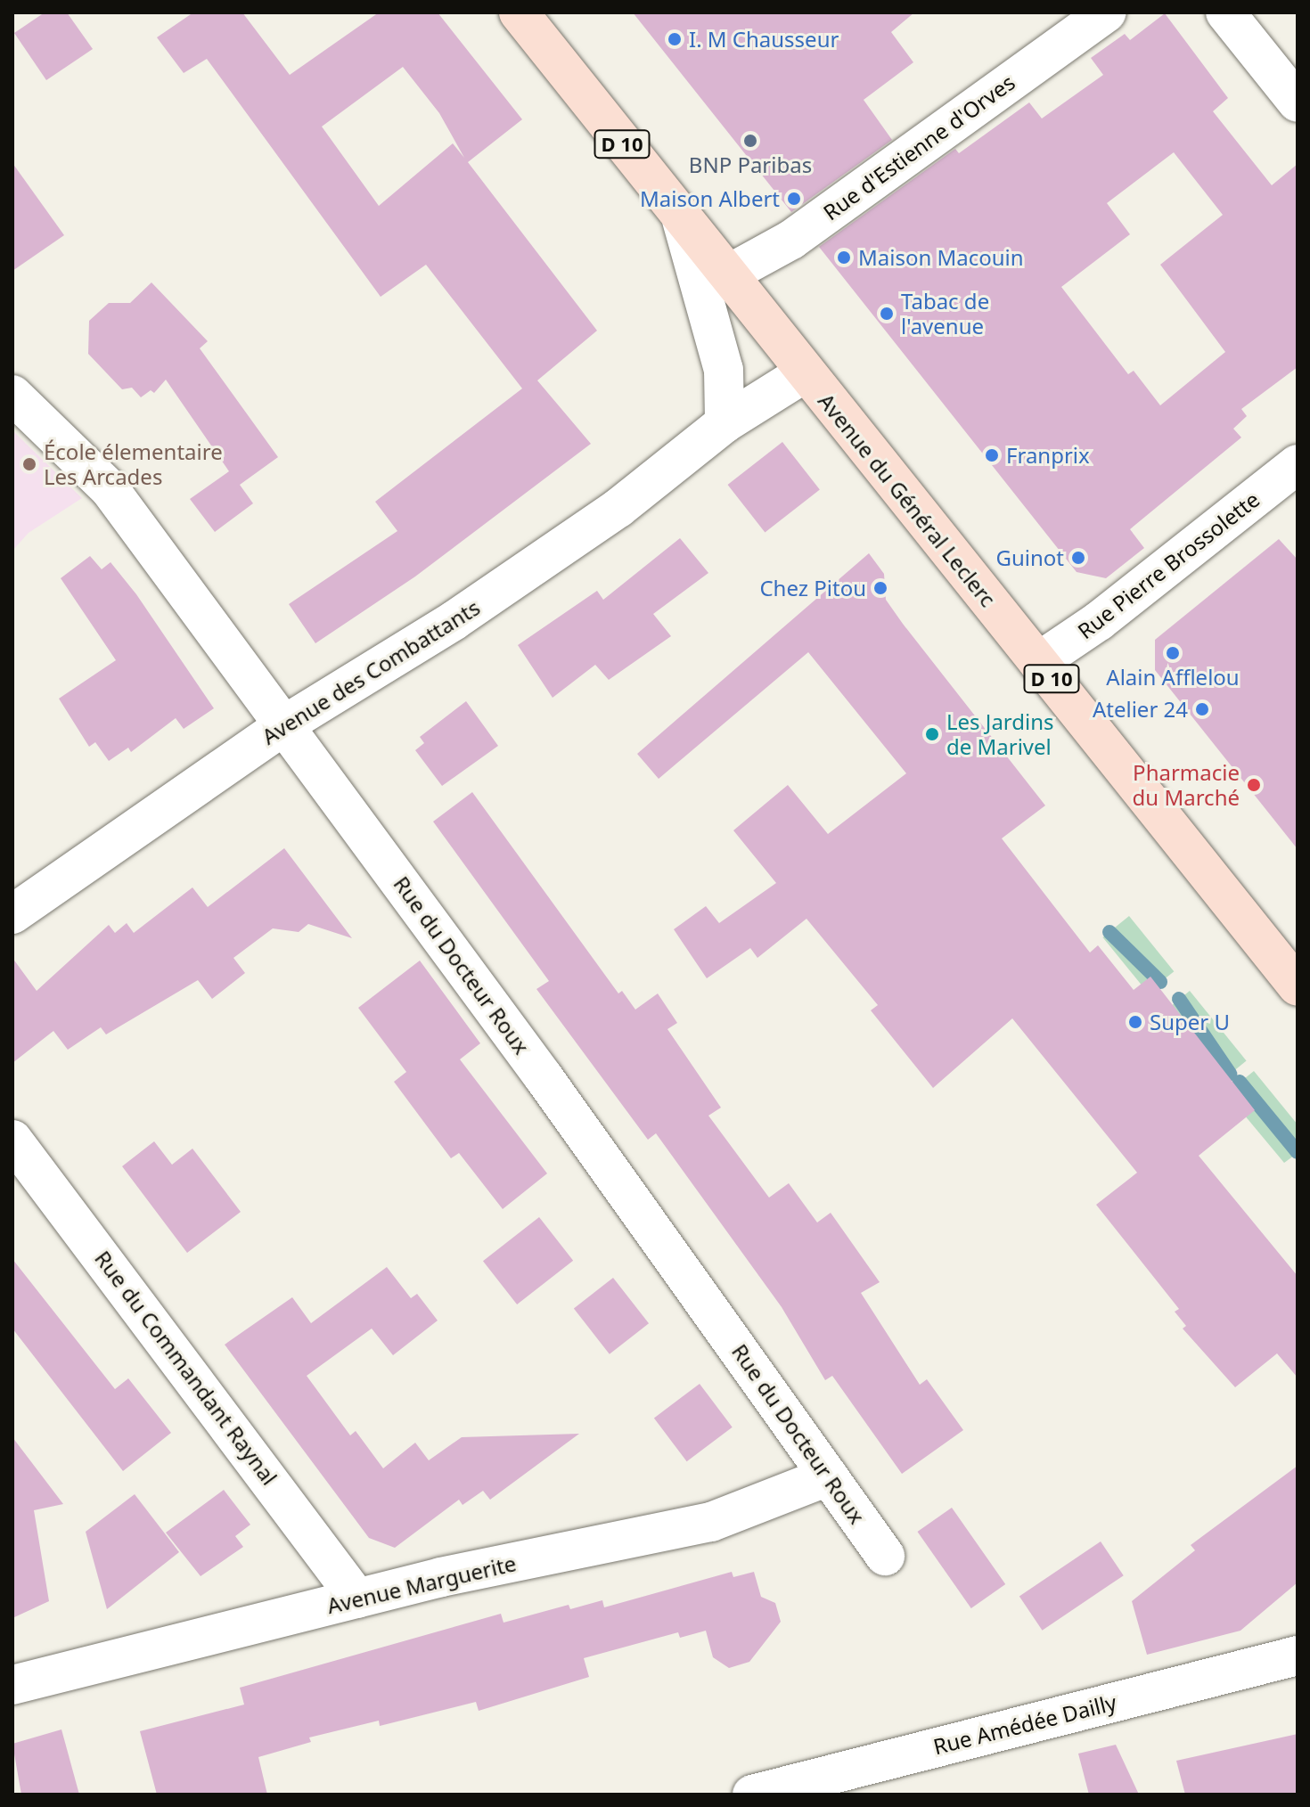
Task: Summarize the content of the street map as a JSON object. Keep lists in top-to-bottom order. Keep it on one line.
{"streets":{"main road":["D 10","Avenue du Général Leclerc"],"street":["Rue d'Estienne d'Orves","Rue Pierre Brossolette","Avenue des Combattants","Rue du Docteur Roux","Rue du Commandant Raynal","Avenue Marguerite","Rue Amédée Dailly"]},"crossings":[["Rue d'Estienne d'Orves","Avenue du Général Leclerc"],["Avenue du Général Leclerc","Rue Pierre Brossolette"],["Avenue du Général Leclerc","Avenue des Combattants"],["Avenue des Combattants","Rue du Docteur Roux"],["Rue du Docteur Roux","Avenue Marguerite"],["Rue du Commandant Raynal","Avenue Marguerite"]],"places":["I. M Chausseur","BNP Paribas","Maison Albert","Maison Macouin","Tabac de l'avenue","Franprix","École élementaire Les Arcades","Guinot","Chez Pitou","Alain Afflelou","Atelier 24","Les Jardins de Marivel","Pharmacie du Marché","Super U"]}
